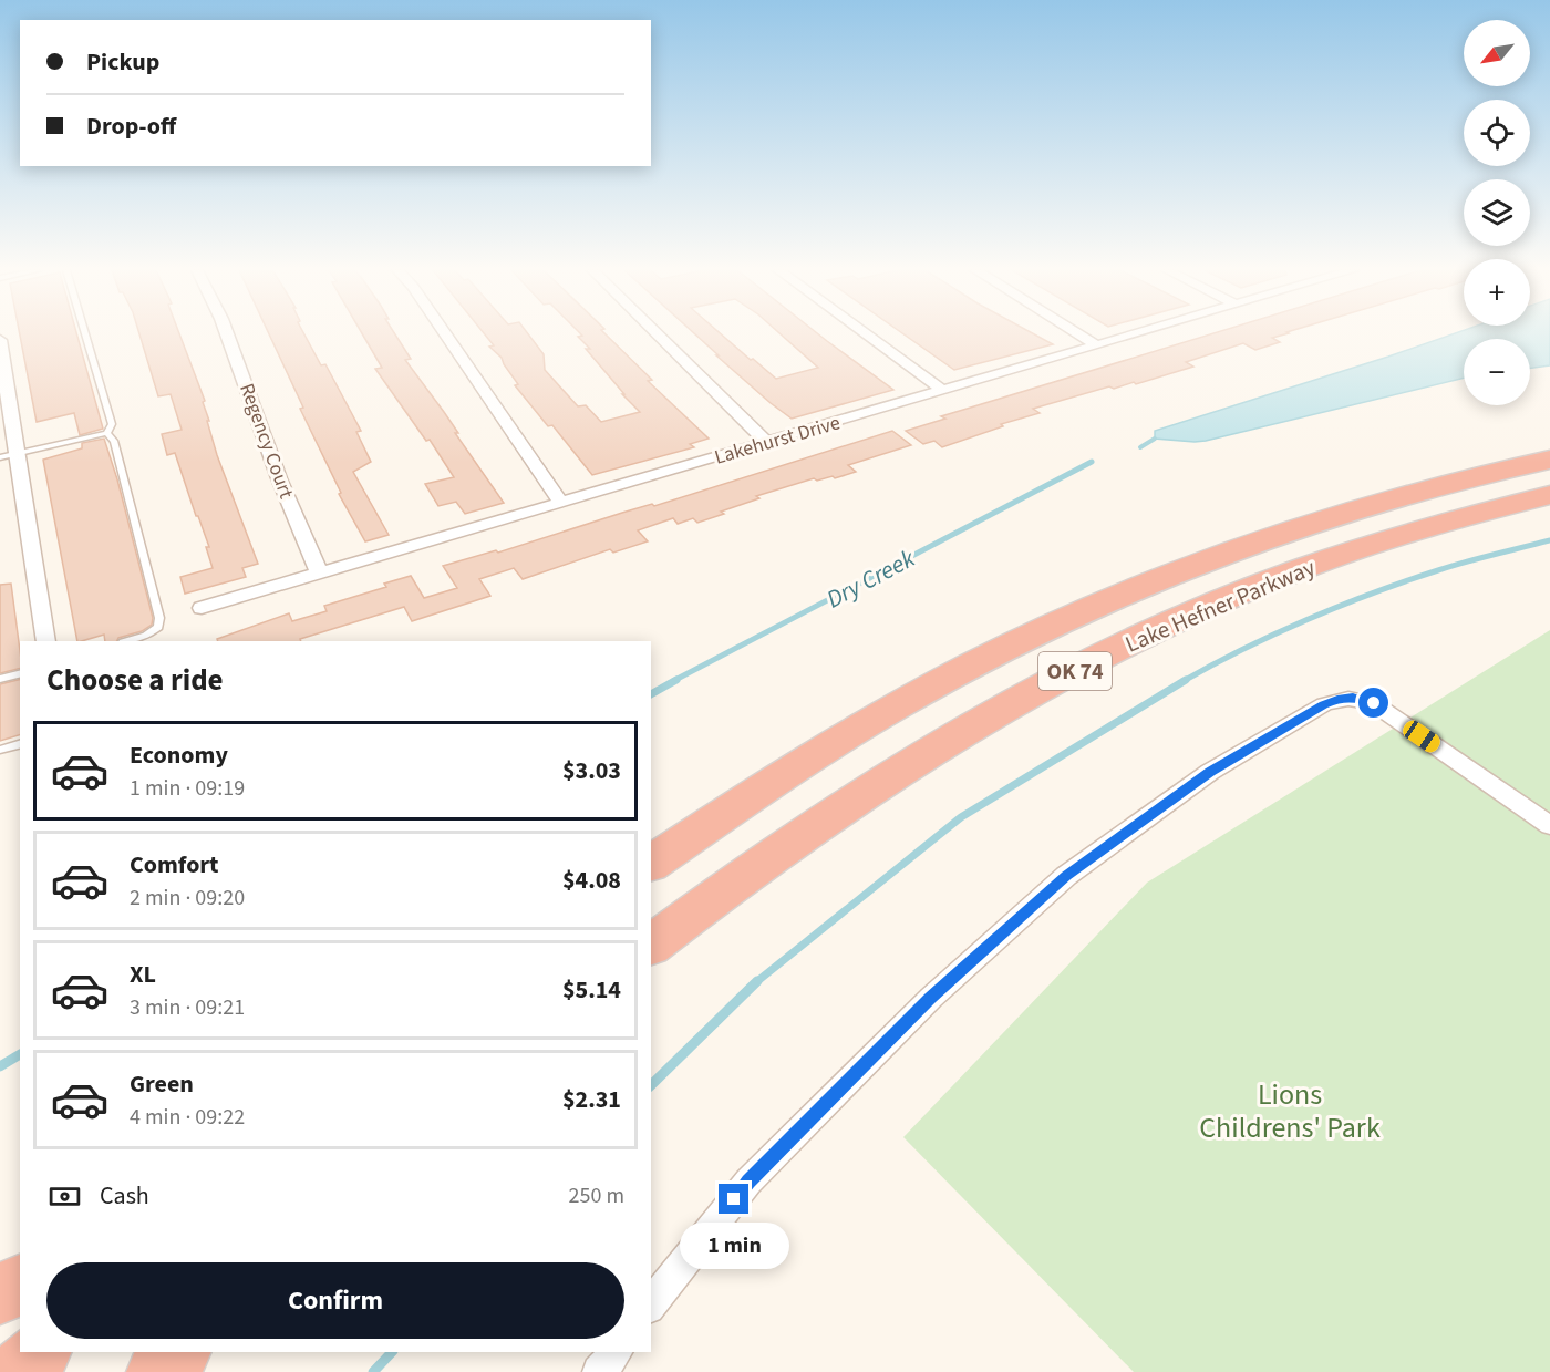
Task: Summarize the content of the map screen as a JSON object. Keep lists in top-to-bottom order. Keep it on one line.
{"streets":{"highway":["Lake Hefner Parkway","OK 74"],"street":["Lakehurst Drive","Regency Court"]},"crossings":[["Lakehurst Drive","Regency Court"]],"water":["Dry Creek"],"parks":["Lions Childrens' Park"],"north":"bottom left","page":{"map_buttons":["+","−"],"banner":["Pickup","Drop-off"],"heading":"Choose a ride","list":[{"name":"Economy","note":"1 min · 09:19","value":"$3.03"},{"name":"Comfort","note":"2 min · 09:20","value":"$4.08"},{"name":"XL","note":"3 min · 09:21","value":"$5.14"},{"name":"Green","note":"4 min · 09:22","value":"$2.31"}],"pay":["Cash","250 m"],"bubble":"1 min","buttons":"Confirm"}}
